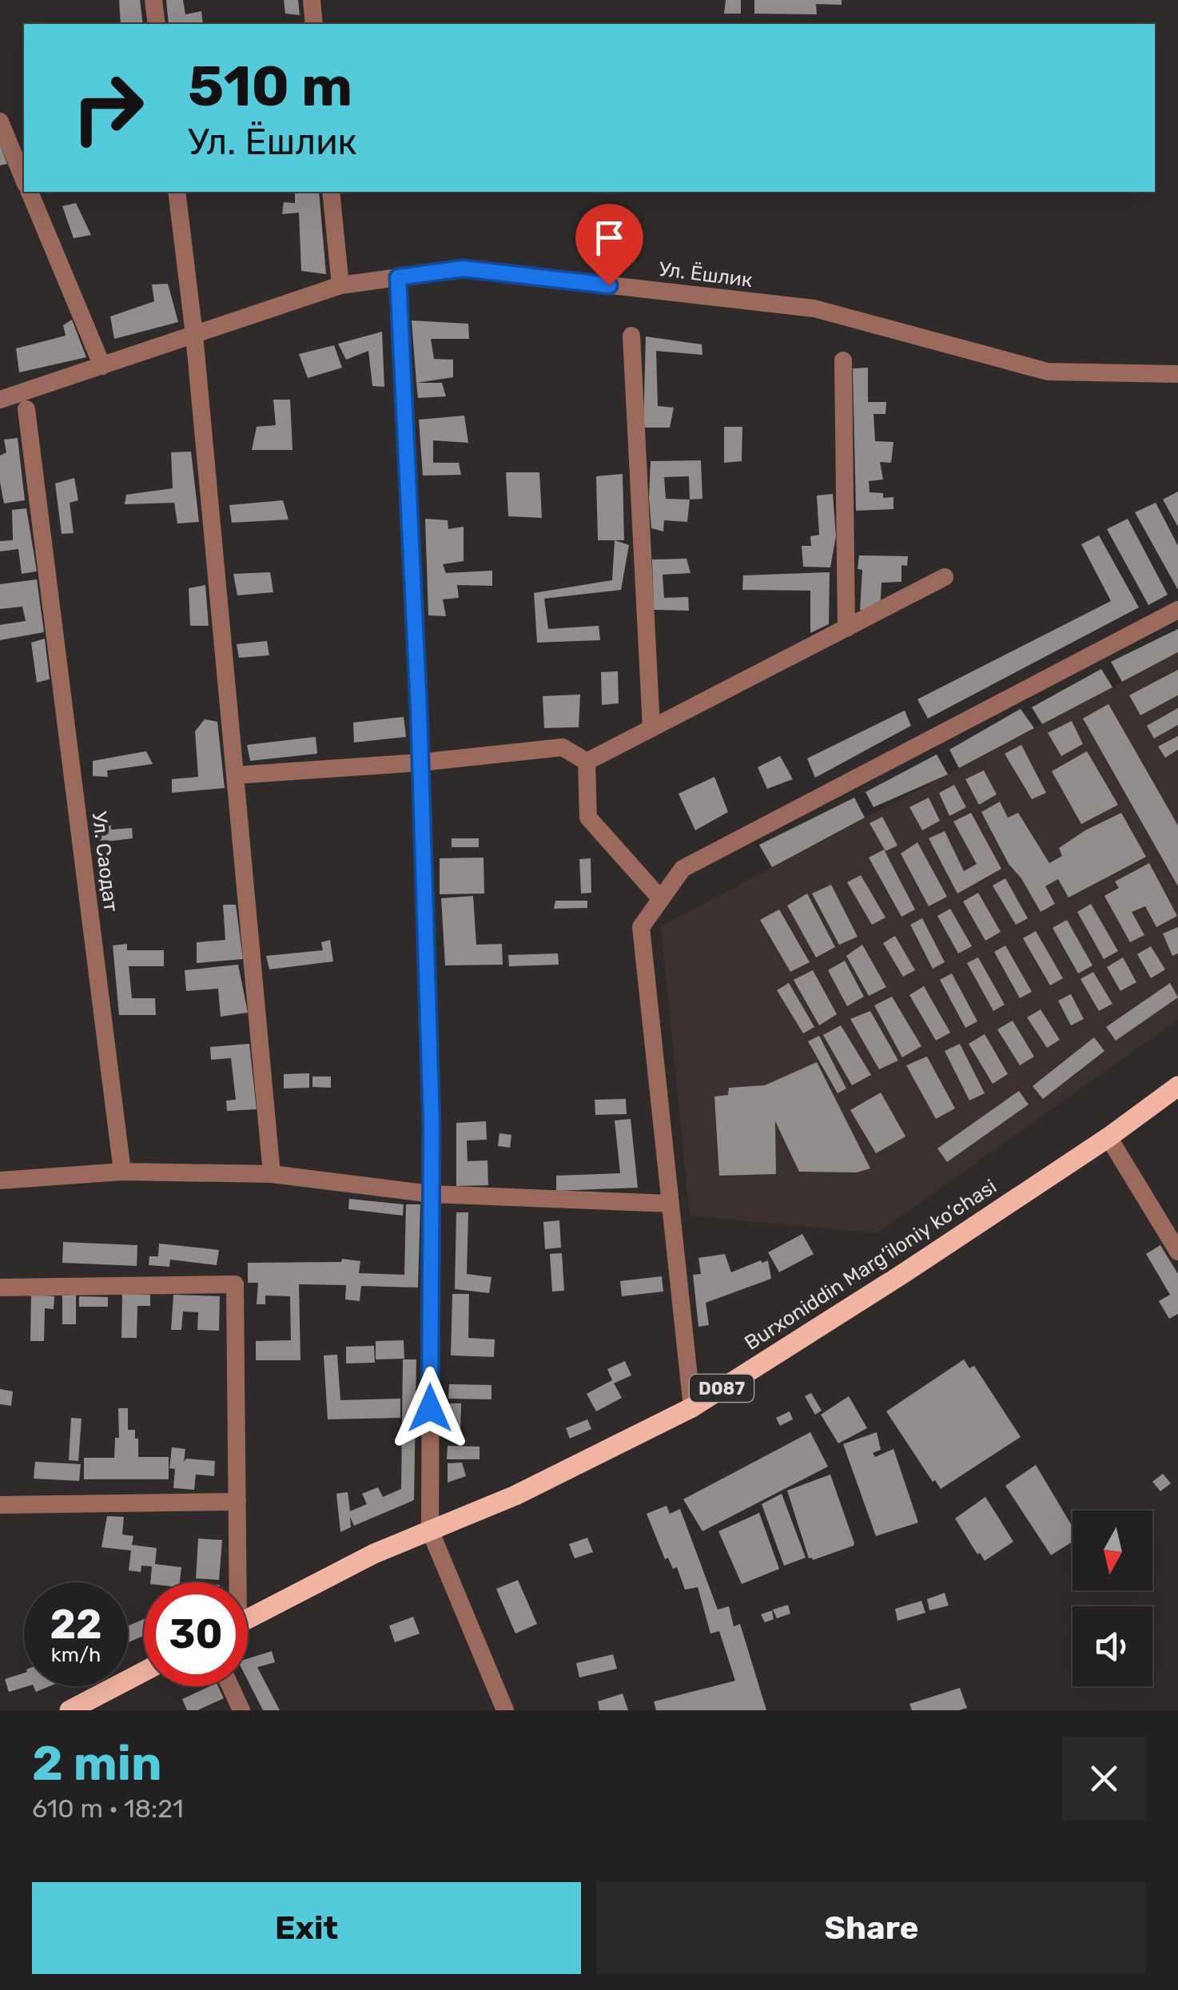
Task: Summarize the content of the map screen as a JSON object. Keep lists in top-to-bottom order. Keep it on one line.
{"streets":{"main road":["Burxoniddin Marg’iloniy ko’chasi","D087"],"street":["Ул. Ёшлик","Ул. Саодат"]},"north":"bottom","page":{"turn":["510 m","Ул. Ёшлик"],"speed":"22 km/h","limit":"30","heading":["2 min","610 m · 18:21"],"buttons":["Exit","Share"]}}
